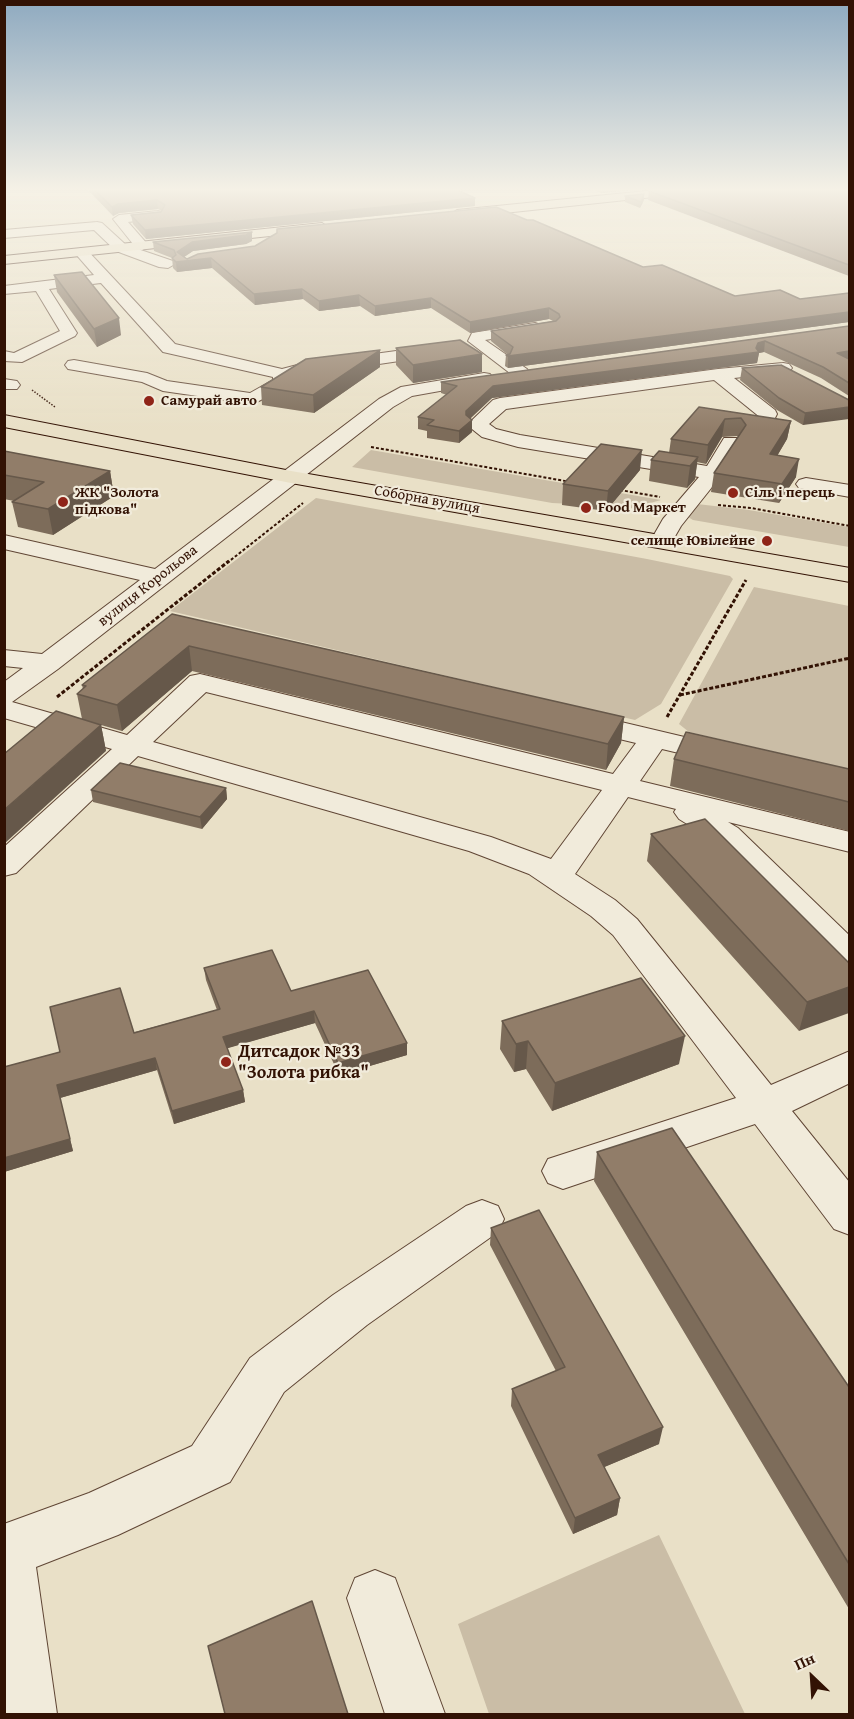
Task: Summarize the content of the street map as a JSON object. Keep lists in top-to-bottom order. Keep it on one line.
{"streets":{"main road":["Соборна вулиця"],"street":["вулиця Корольова"]},"crossings":[["Соборна вулиця","вулиця Корольова"]],"places":["Самурай авто","Сіль і перець","ЖК \"Золота підкова\"","Food Маркет","селище Ювілейне","Дитсадок №33 \"Золота рибка\""],"north":"top left"}
